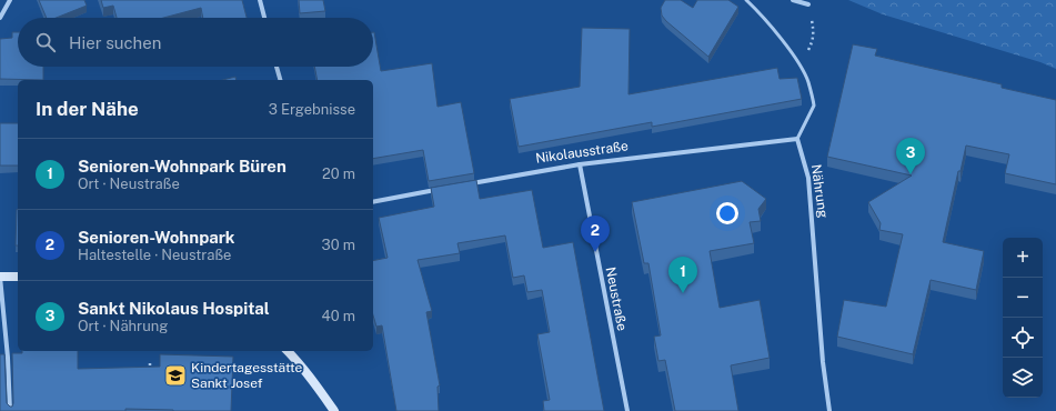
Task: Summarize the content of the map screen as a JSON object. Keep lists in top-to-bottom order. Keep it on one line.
{"streets":{"street":["Nikolausstraße","Nährung","Neustraße"]},"crossings":[["Nikolausstraße","Nährung"],["Nikolausstraße","Neustraße"]],"places":{"school or university":["Kindertagesstätte Sankt Josef"]},"page":{"search":"Hier suchen","heading":["In der Nähe","3 Ergebnisse"],"pins":["3","2","1"],"list":[{"mark":"1","name":"Senioren-Wohnpark Büren","note":"Ort · Neustraße","value":"20 m"},{"mark":"2","name":"Senioren-Wohnpark","note":"Haltestelle · Neustraße","value":"30 m"},{"mark":"3","name":"Sankt Nikolaus Hospital","note":"Ort · Nährung","value":"40 m"}],"map_buttons":["+","−"]}}
